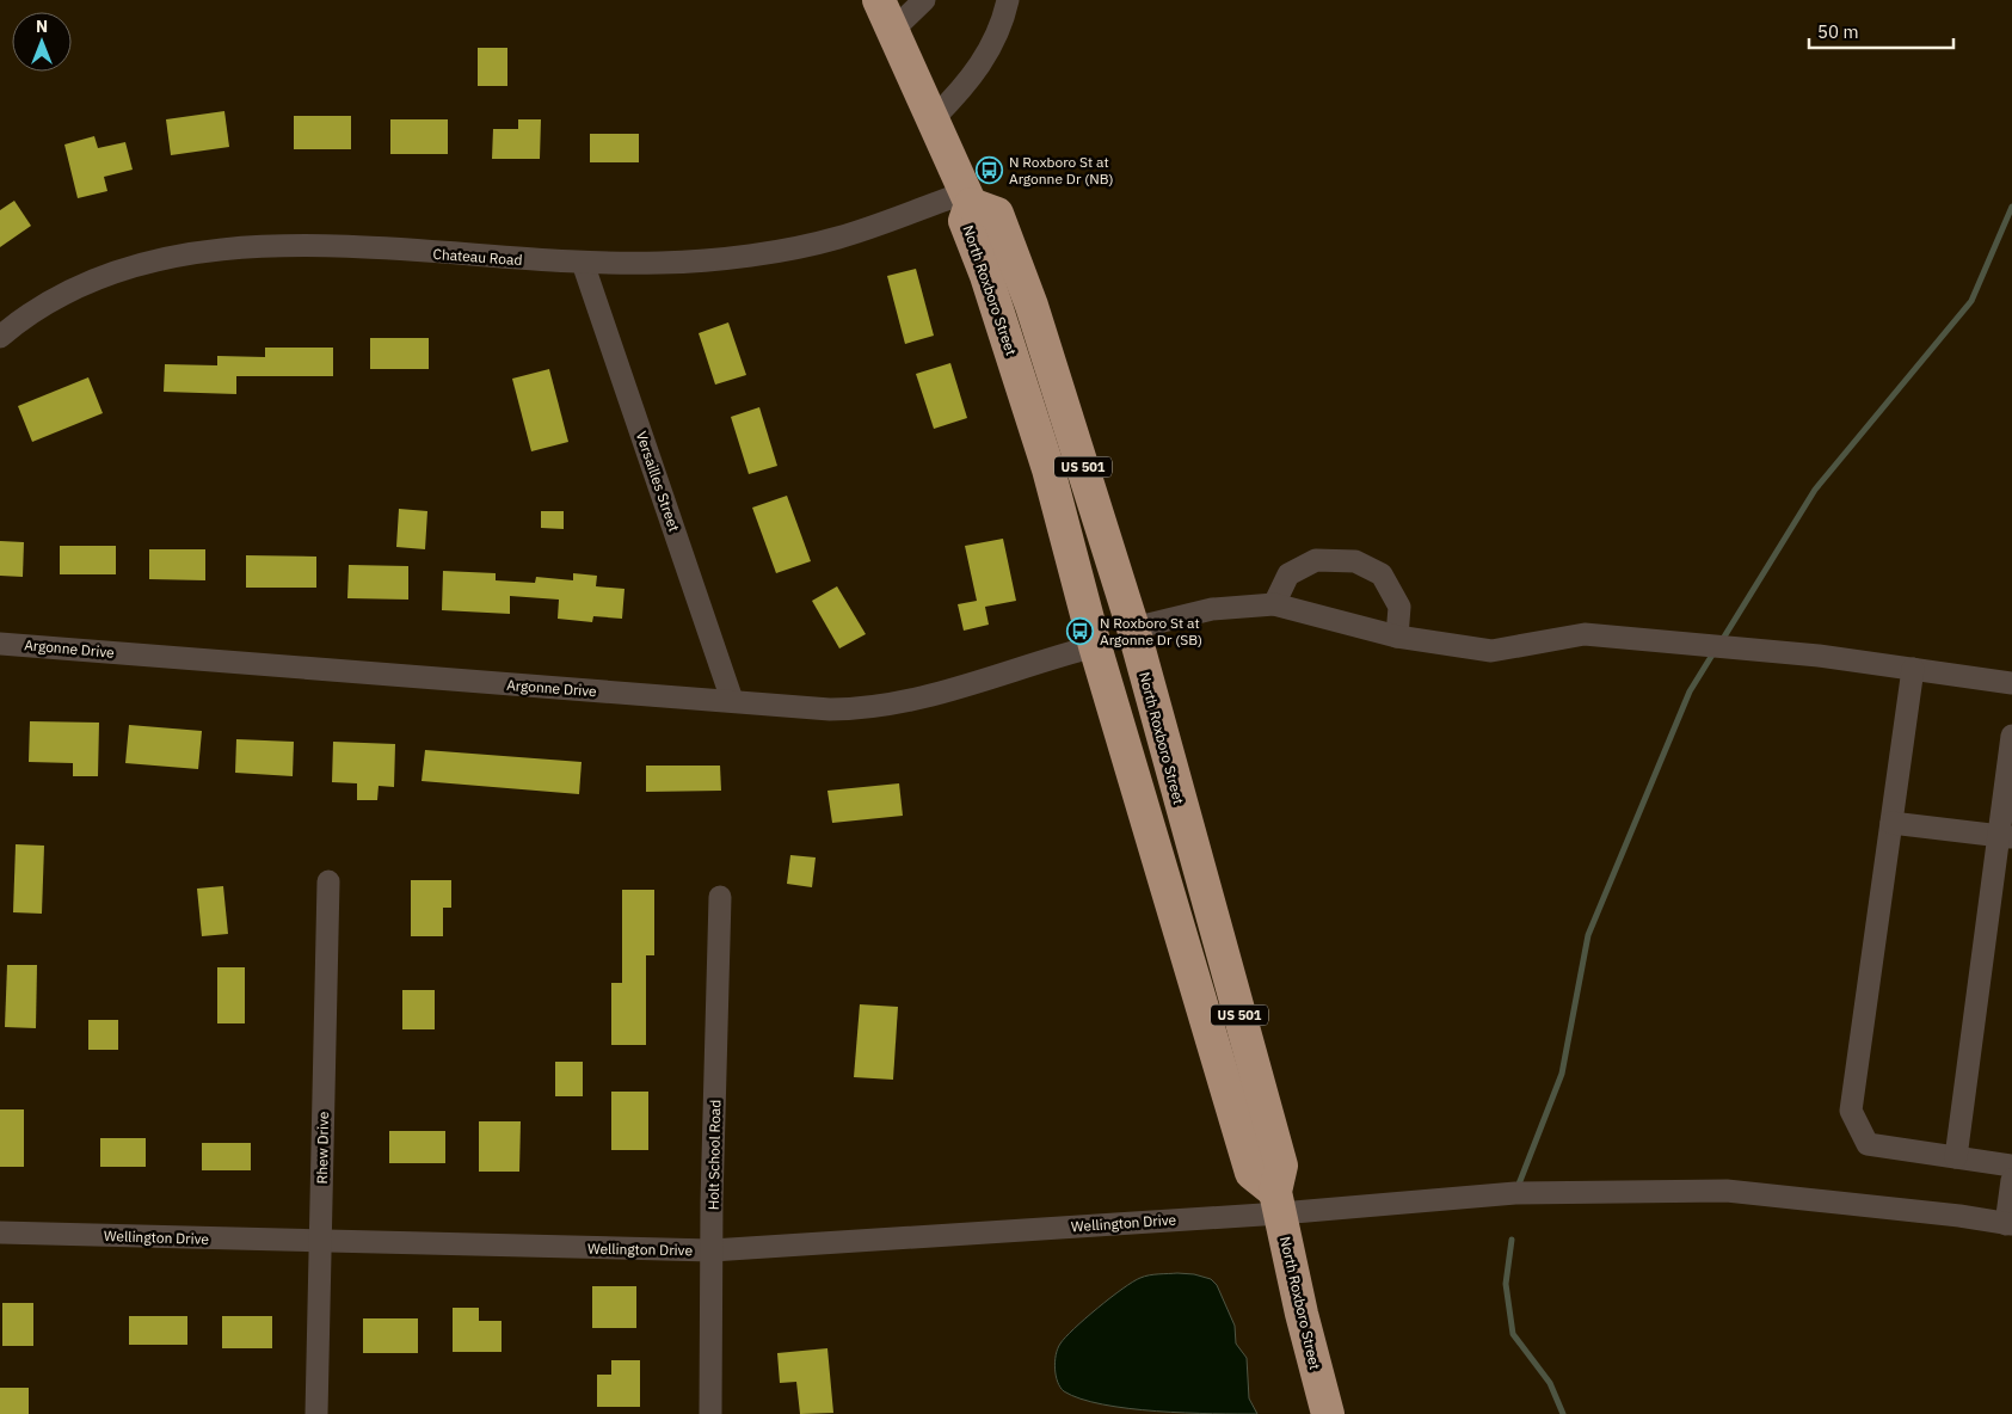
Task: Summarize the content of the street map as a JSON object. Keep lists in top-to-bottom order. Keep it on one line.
{"streets":{"highway":["North Roxboro Street","US 501"],"street":["Chateau Road","Versailles Street","Argonne Drive","Rhew Drive","Holt School Road","Wellington Drive"]},"crossings":[["Chateau Road","North Roxboro Street"],["Chateau Road","Versailles Street"],["North Roxboro Street","Argonne Drive"],["North Roxboro Street","Wellington Drive"],["Versailles Street","Argonne Drive"],["Rhew Drive","Wellington Drive"],["Holt School Road","Wellington Drive"]],"places":{"bus stop":["N Roxboro St at Argonne Dr (NB)","N Roxboro St at Argonne Dr (SB)"]},"scale_bar":"50 m","north":"top"}
